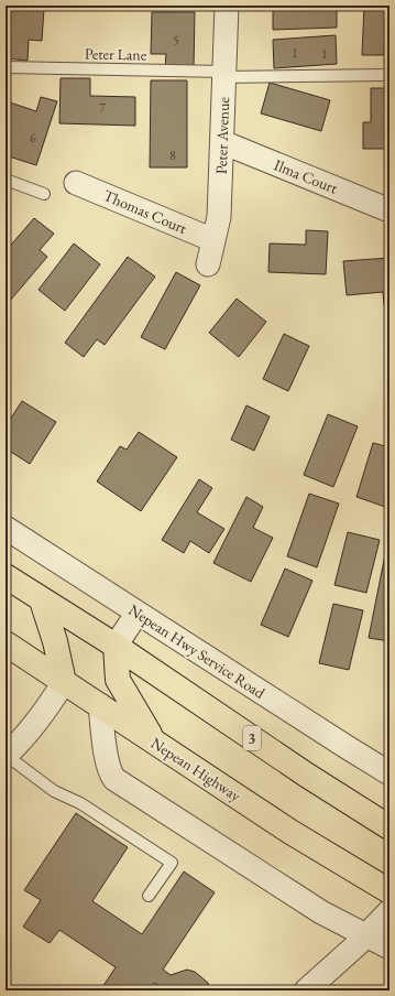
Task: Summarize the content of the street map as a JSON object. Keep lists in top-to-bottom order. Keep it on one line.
{"streets":{"highway":["3","Nepean Highway"],"street":["Peter Avenue","Ilma Court","Thomas Court","Nepean Hwy Service Road"],"lane":["Peter Lane"]},"crossings":[["Peter Lane","Peter Avenue"],["Peter Avenue","Ilma Court"],["Peter Avenue","Thomas Court"]],"house_numbers":["5","1","1","7","6","8"]}
